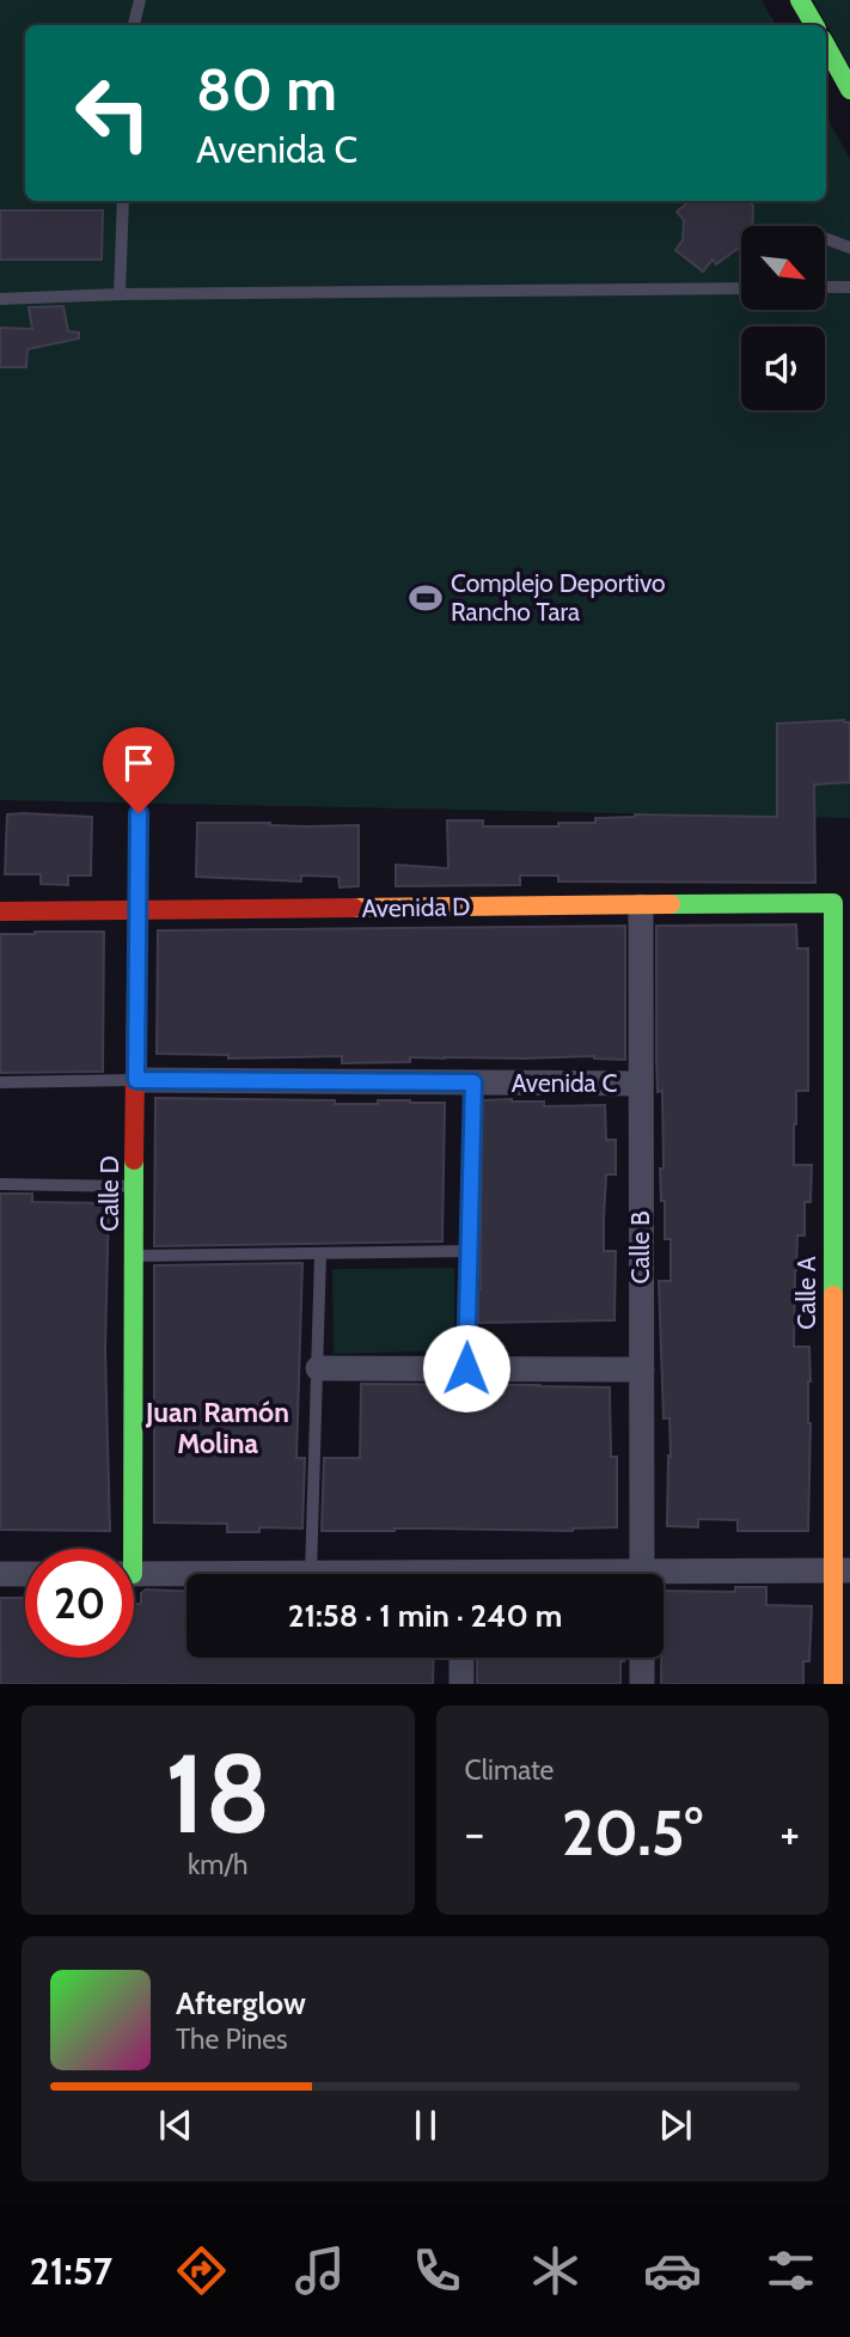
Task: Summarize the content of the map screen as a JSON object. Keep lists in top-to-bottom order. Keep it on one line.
{"streets":{"main road":["Avenida D","Calle D","Calle A"],"street":["Avenida C","Calle B"]},"crossings":[["Avenida D","Calle D"],["Avenida D","Calle B"],["Avenida D","Calle A"],["Avenida C","Calle D"],["Avenida C","Calle B"]],"districts":["Juan Ramón Molina"],"places":{"sports":["Complejo Deportivo Rancho Tara"]},"north":"bottom right","page":{"turn":["80 m","Avenida C"],"limit":"20","trip":"21:58 · 1 min · 240 m","tile":[["18","km/h"],"Climate"],"heat":["−","20.5°","+"],"song":["Afterglow","The Pines"],"tabs":"21:57"}}
